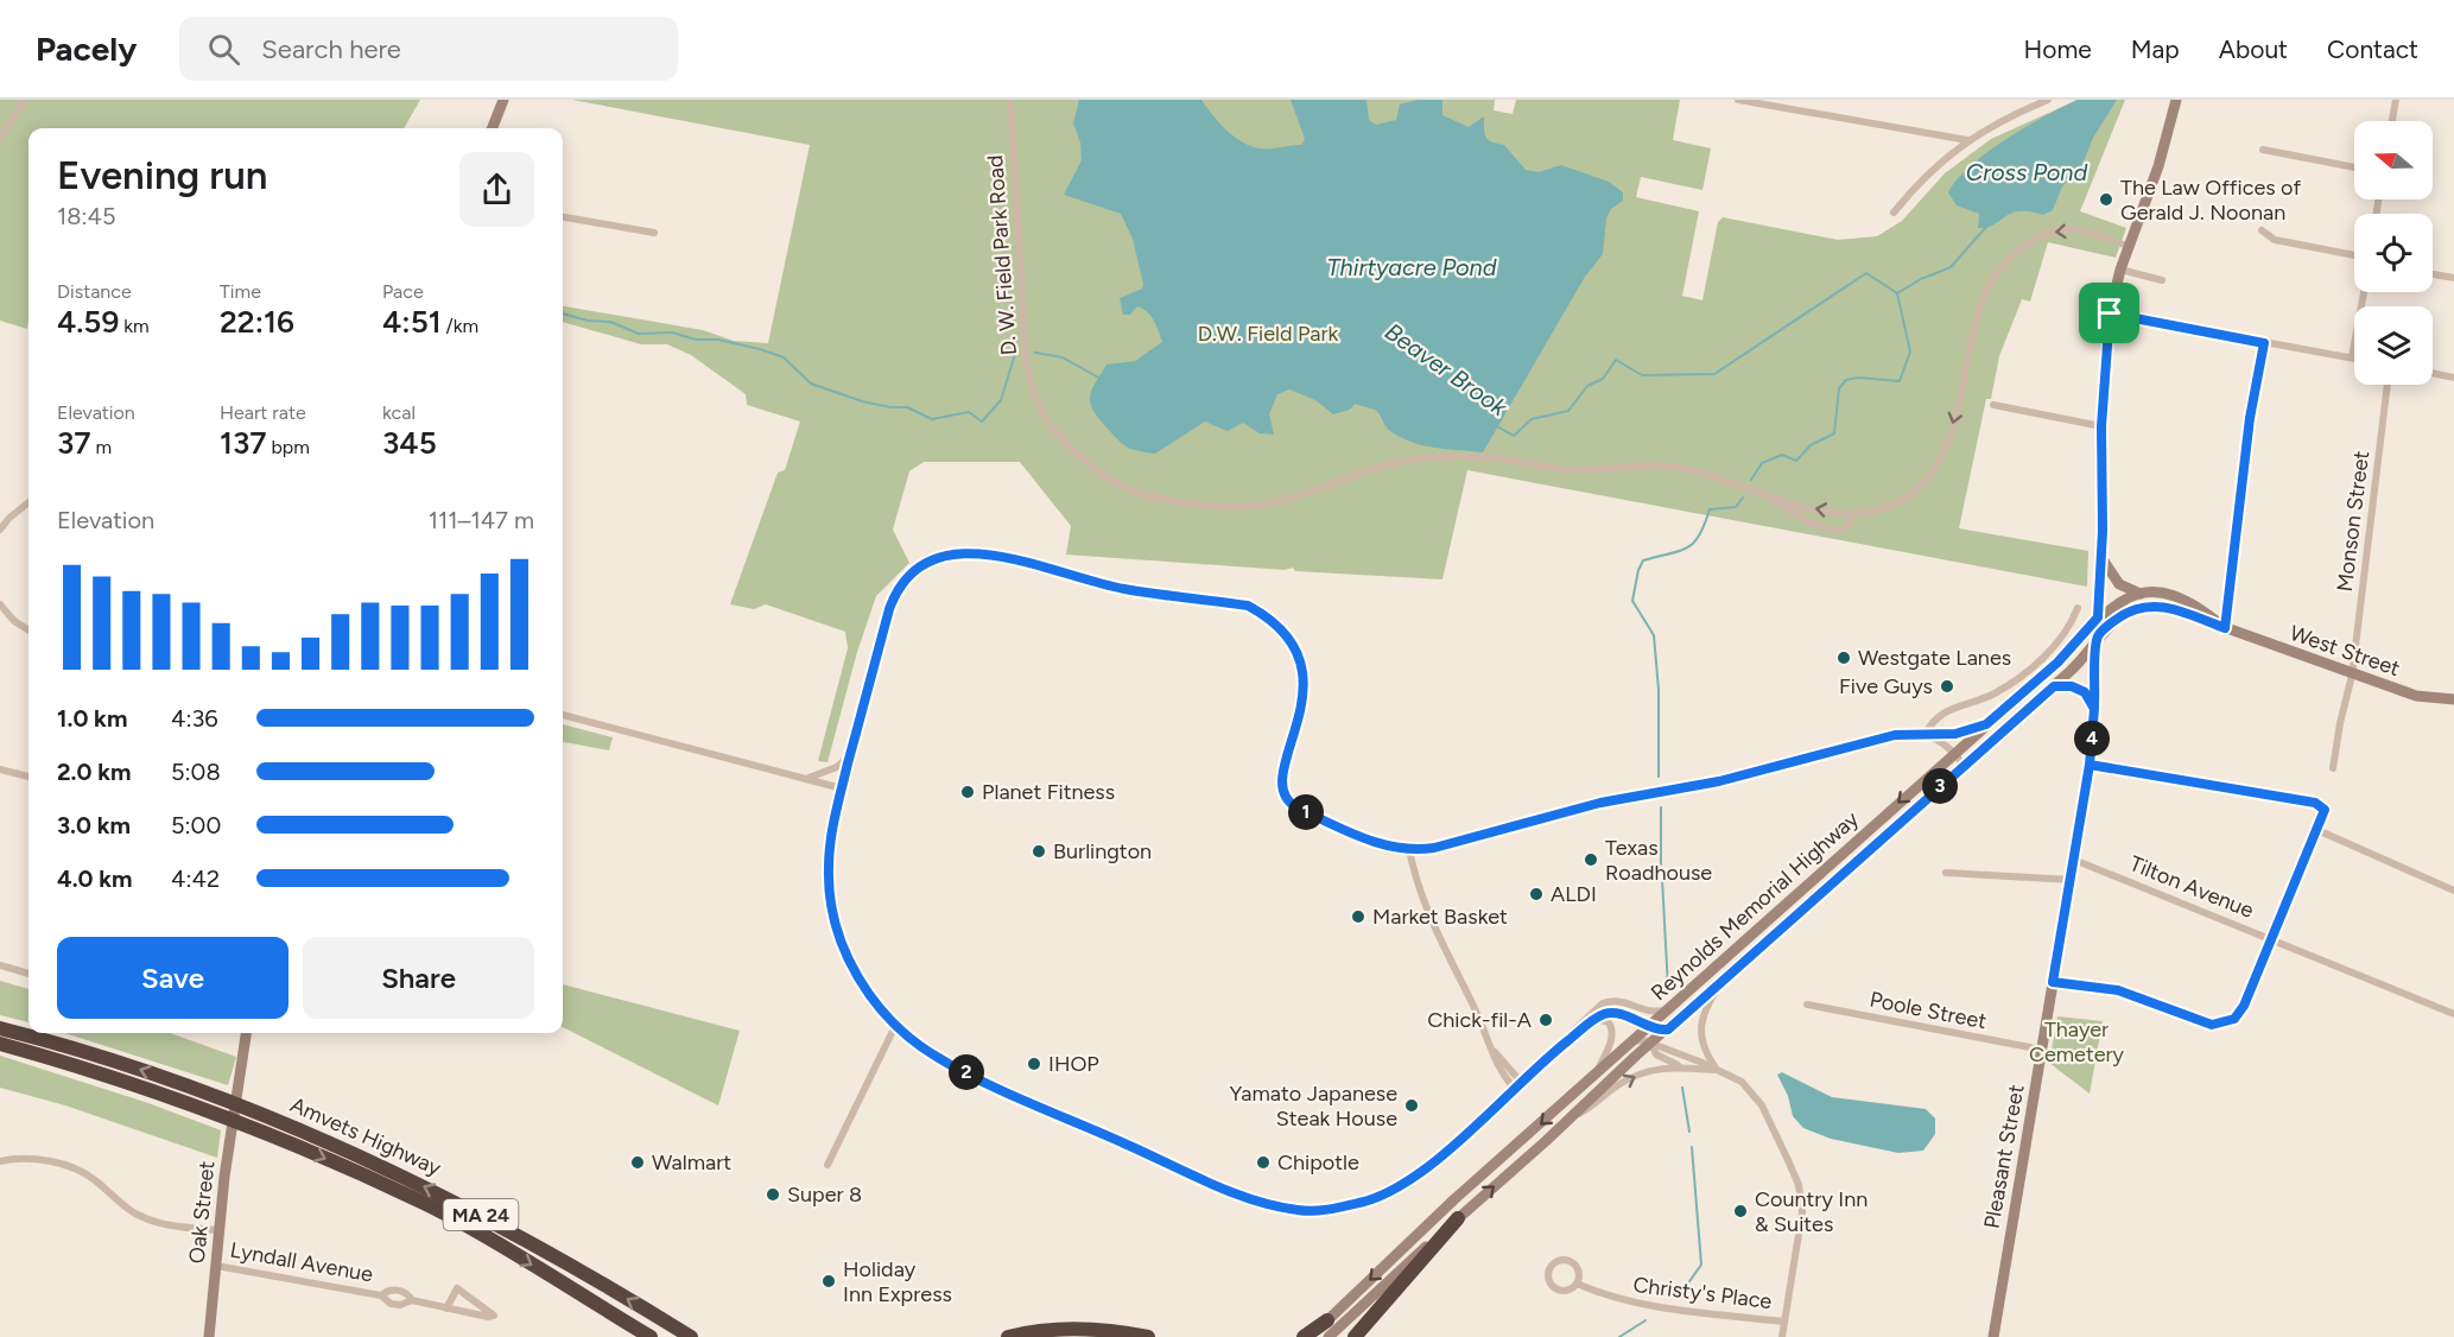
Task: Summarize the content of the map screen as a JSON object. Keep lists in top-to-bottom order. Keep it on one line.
{"streets":{"highway":["Amvets Highway","MA 24"],"main road":["West Street","Reynolds Memorial Highway","Pleasant Street","Oak Street"],"street":["D. W. Field Park Road","Monson Street","Tilton Avenue","Poole Street","Lyndall Avenue","Christy's Place"]},"crossings":[["D. W. Field Park Road","Pleasant Street"],["Monson Street","West Street"],["West Street","Reynolds Memorial Highway"],["West Street","Pleasant Street"],["Tilton Avenue","Pleasant Street"],["Reynolds Memorial Highway","Pleasant Street"],["Poole Street","Pleasant Street"],["Oak Street","Lyndall Avenue"]],"water":["Cross Pond","Thirtyacre Pond","Beaver Brook"],"parks":["D.W. Field Park","Thayer Cemetery"],"places":["The Law Offices of Gerald J. Noonan","Westgate Lanes","Five Guys","Planet Fitness","Burlington","Texas Roadhouse","ALDI","Market Basket","Chick-fil-A","IHOP","Yamato Japanese Steak House","Walmart","Chipotle","Super 8","Country Inn & Suites","Holiday Inn Express"],"north":"left","page":{"header":"Pacely","search":"Search here","nav":["Home","Map","About","Contact"],"heading":["Evening run","18:45"],"stats":[["Distance","4.59 km"],["Time","22:16"],["Pace","4:51 /km"],["Elevation","37 m"],["Heart rate","137 bpm"],["kcal","345"]],"chart":["Elevation","111–147 m"],"list":[{"name":"1.0 km","note":"4:36"},{"name":"2.0 km","note":"5:08"},{"name":"3.0 km","note":"5:00"},{"name":"4.0 km","note":"4:42"}],"pins":["4","3","1","2"],"buttons":["Save","Share"]}}
